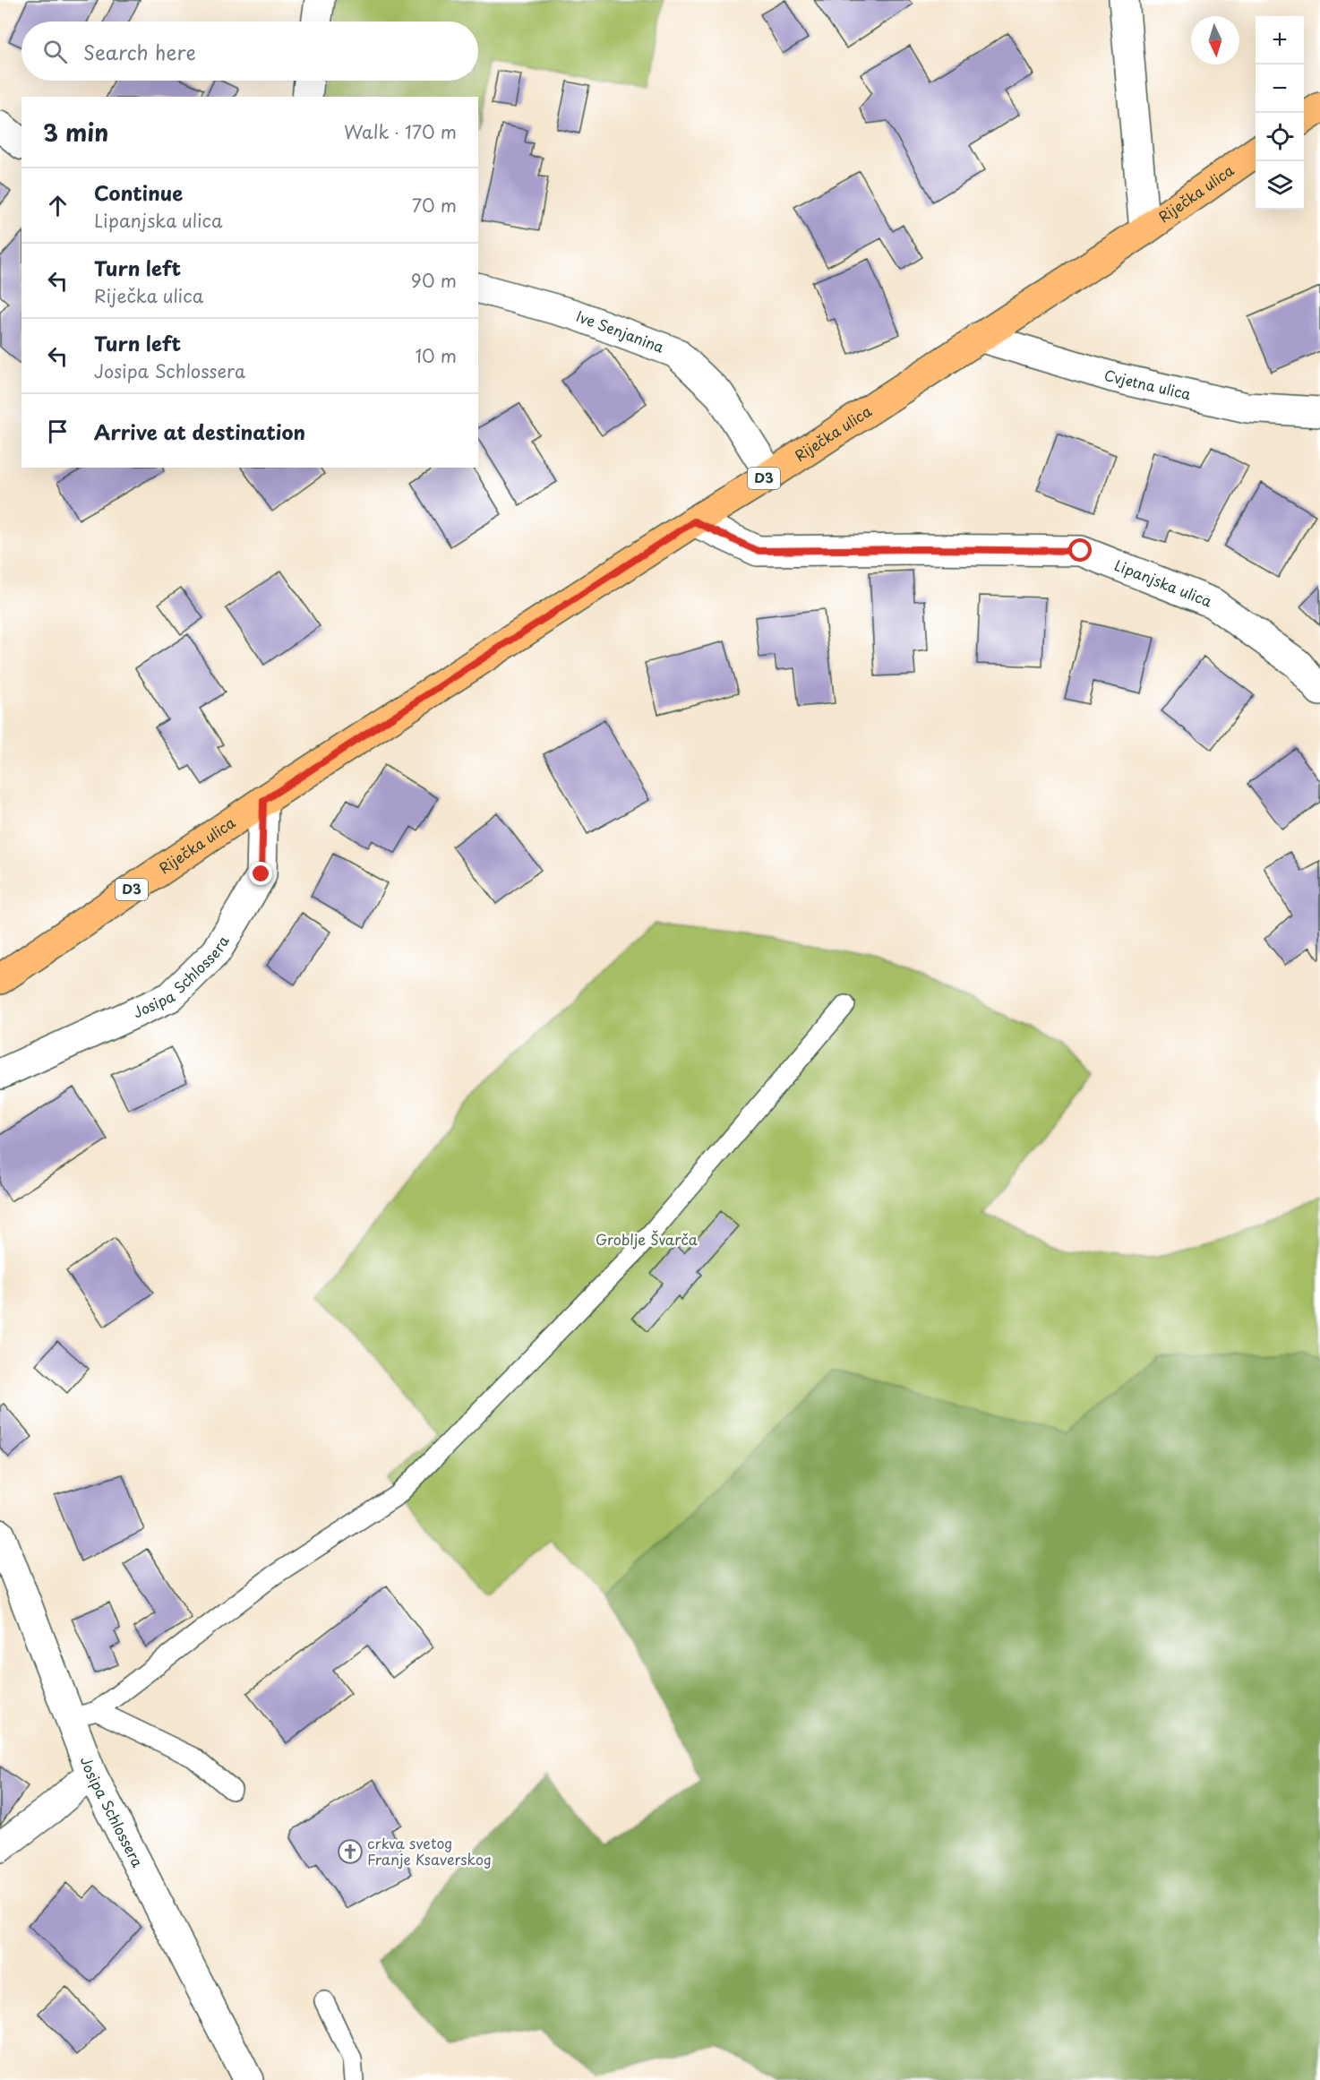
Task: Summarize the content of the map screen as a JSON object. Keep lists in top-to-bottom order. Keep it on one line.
{"streets":{"main road":["Riječka ulica","D3"],"street":["Ive Senjanina","Cvjetna ulica","Lipanjska ulica","Josipa Schlossera"]},"crossings":[["Riječka ulica","Ive Senjanina"],["Riječka ulica","Cvjetna ulica"],["Riječka ulica","Lipanjska ulica"],["Riječka ulica","Josipa Schlossera"]],"parks":["Groblje Švarča"],"places":{"church":["crkva svetog Franje Ksaverskog"]},"north":"bottom","page":{"map_buttons":["+","−"],"search":"Search here","heading":["3 min","Walk · 170 m"],"list":[["Continue","Lipanjska ulica","70 m"],["Turn left","Riječka ulica","90 m"],["Turn left","Josipa Schlossera","10 m"],"Arrive at destination"]}}
